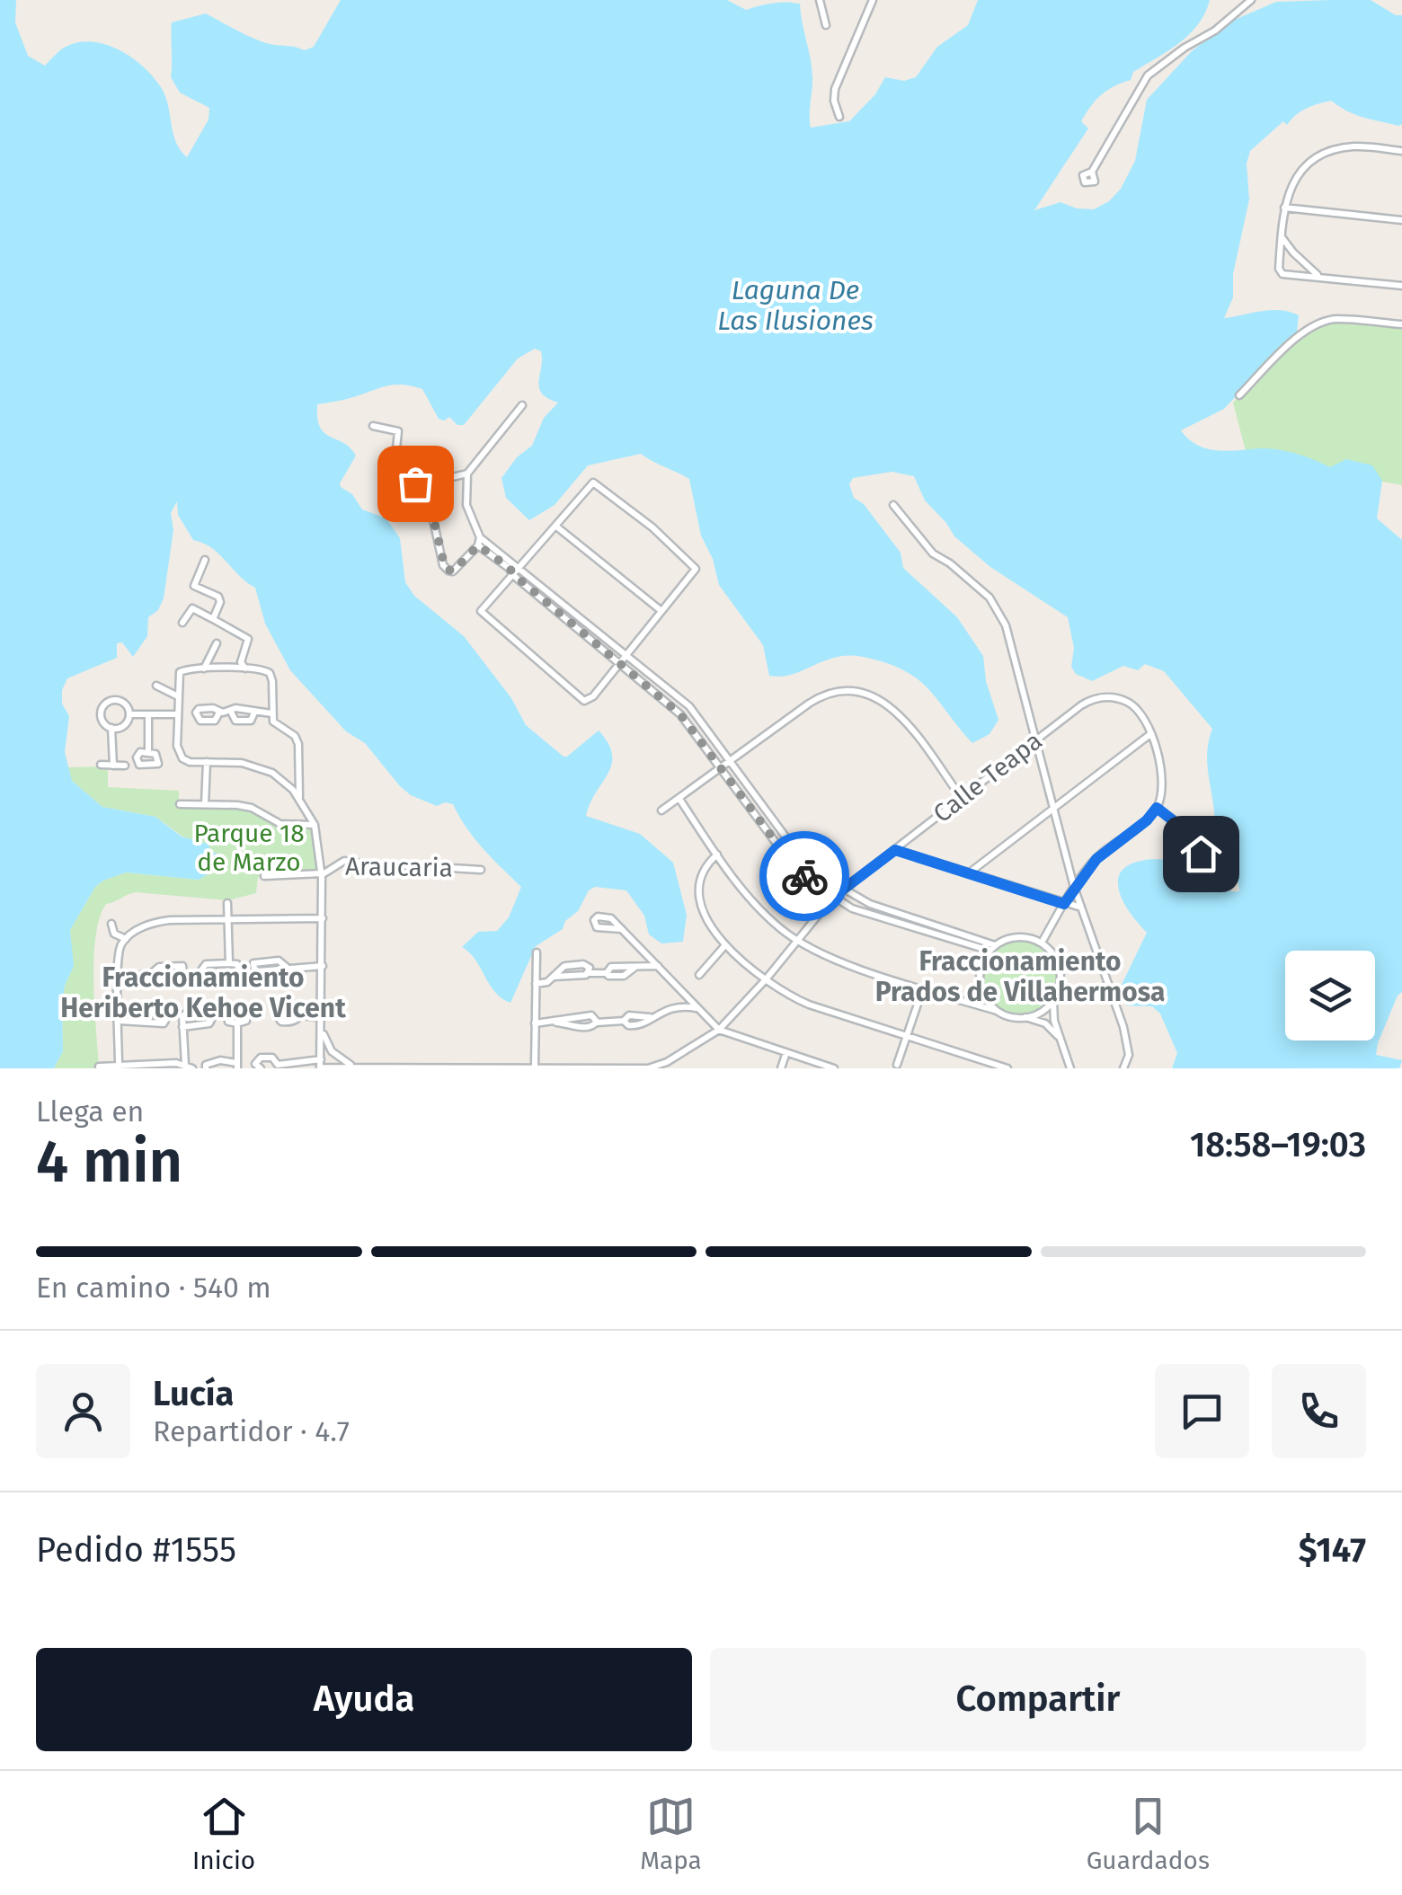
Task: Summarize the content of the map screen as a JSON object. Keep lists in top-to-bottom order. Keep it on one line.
{"streets":{"street":["Calle Teapa","Araucaria"]},"districts":["Fraccionamiento Prados de Villahermosa","Fraccionamiento Heriberto Kehoe Vicent"],"water":["Laguna De Las Ilusiones"],"parks":["Parque 18 de Marzo"],"page":{"heading":["4 min","Llega en","18:58–19:03"],"panel":["Lucía","Repartidor · 4.7","Pedido #1555","$147"],"bar":"En camino · 540 m","buttons":["Ayuda","Compartir"],"tabs":["Inicio","Mapa","Guardados"]}}
